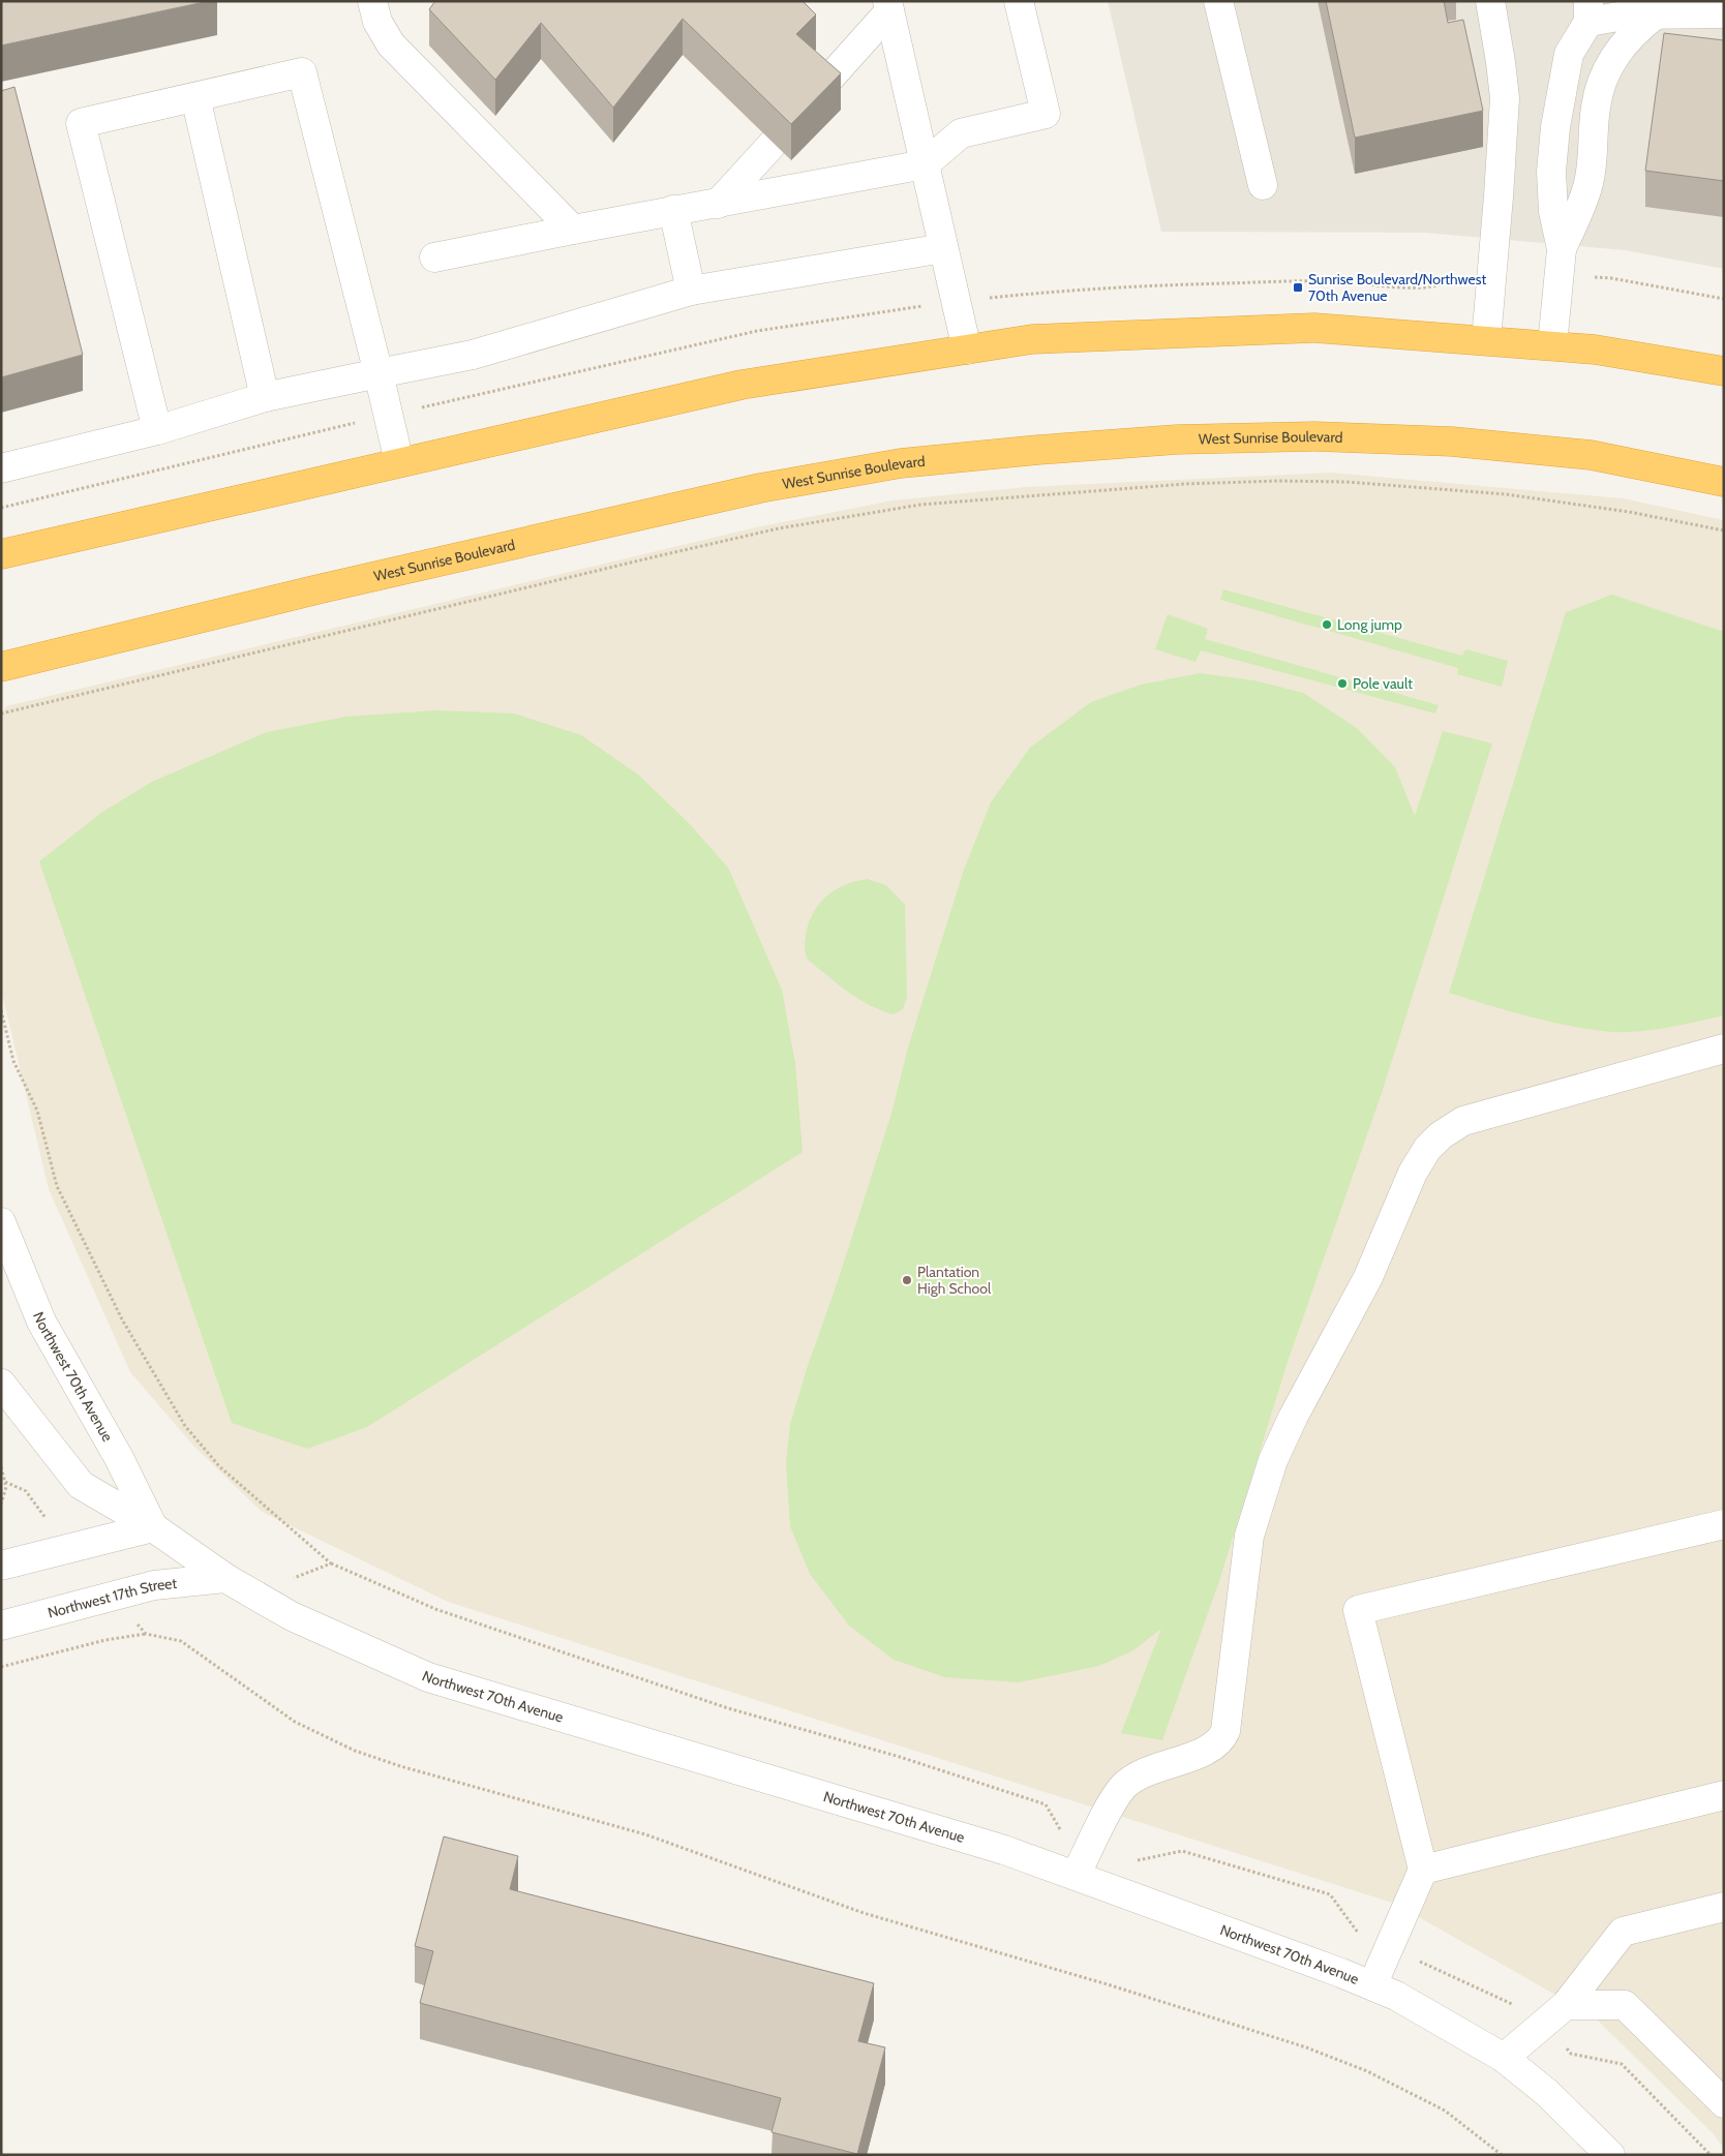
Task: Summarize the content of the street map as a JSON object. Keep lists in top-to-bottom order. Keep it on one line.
{"streets":{"highway":["West Sunrise Boulevard"],"street":["Northwest 70th Avenue","Northwest 17th Street"]},"crossings":[["Northwest 70th Avenue","Northwest 17th Street"]],"places":{"transit":["Sunrise Boulevard/Northwest 70th Avenue"],"other":["Long jump","Pole vault","Plantation High School"]}}
